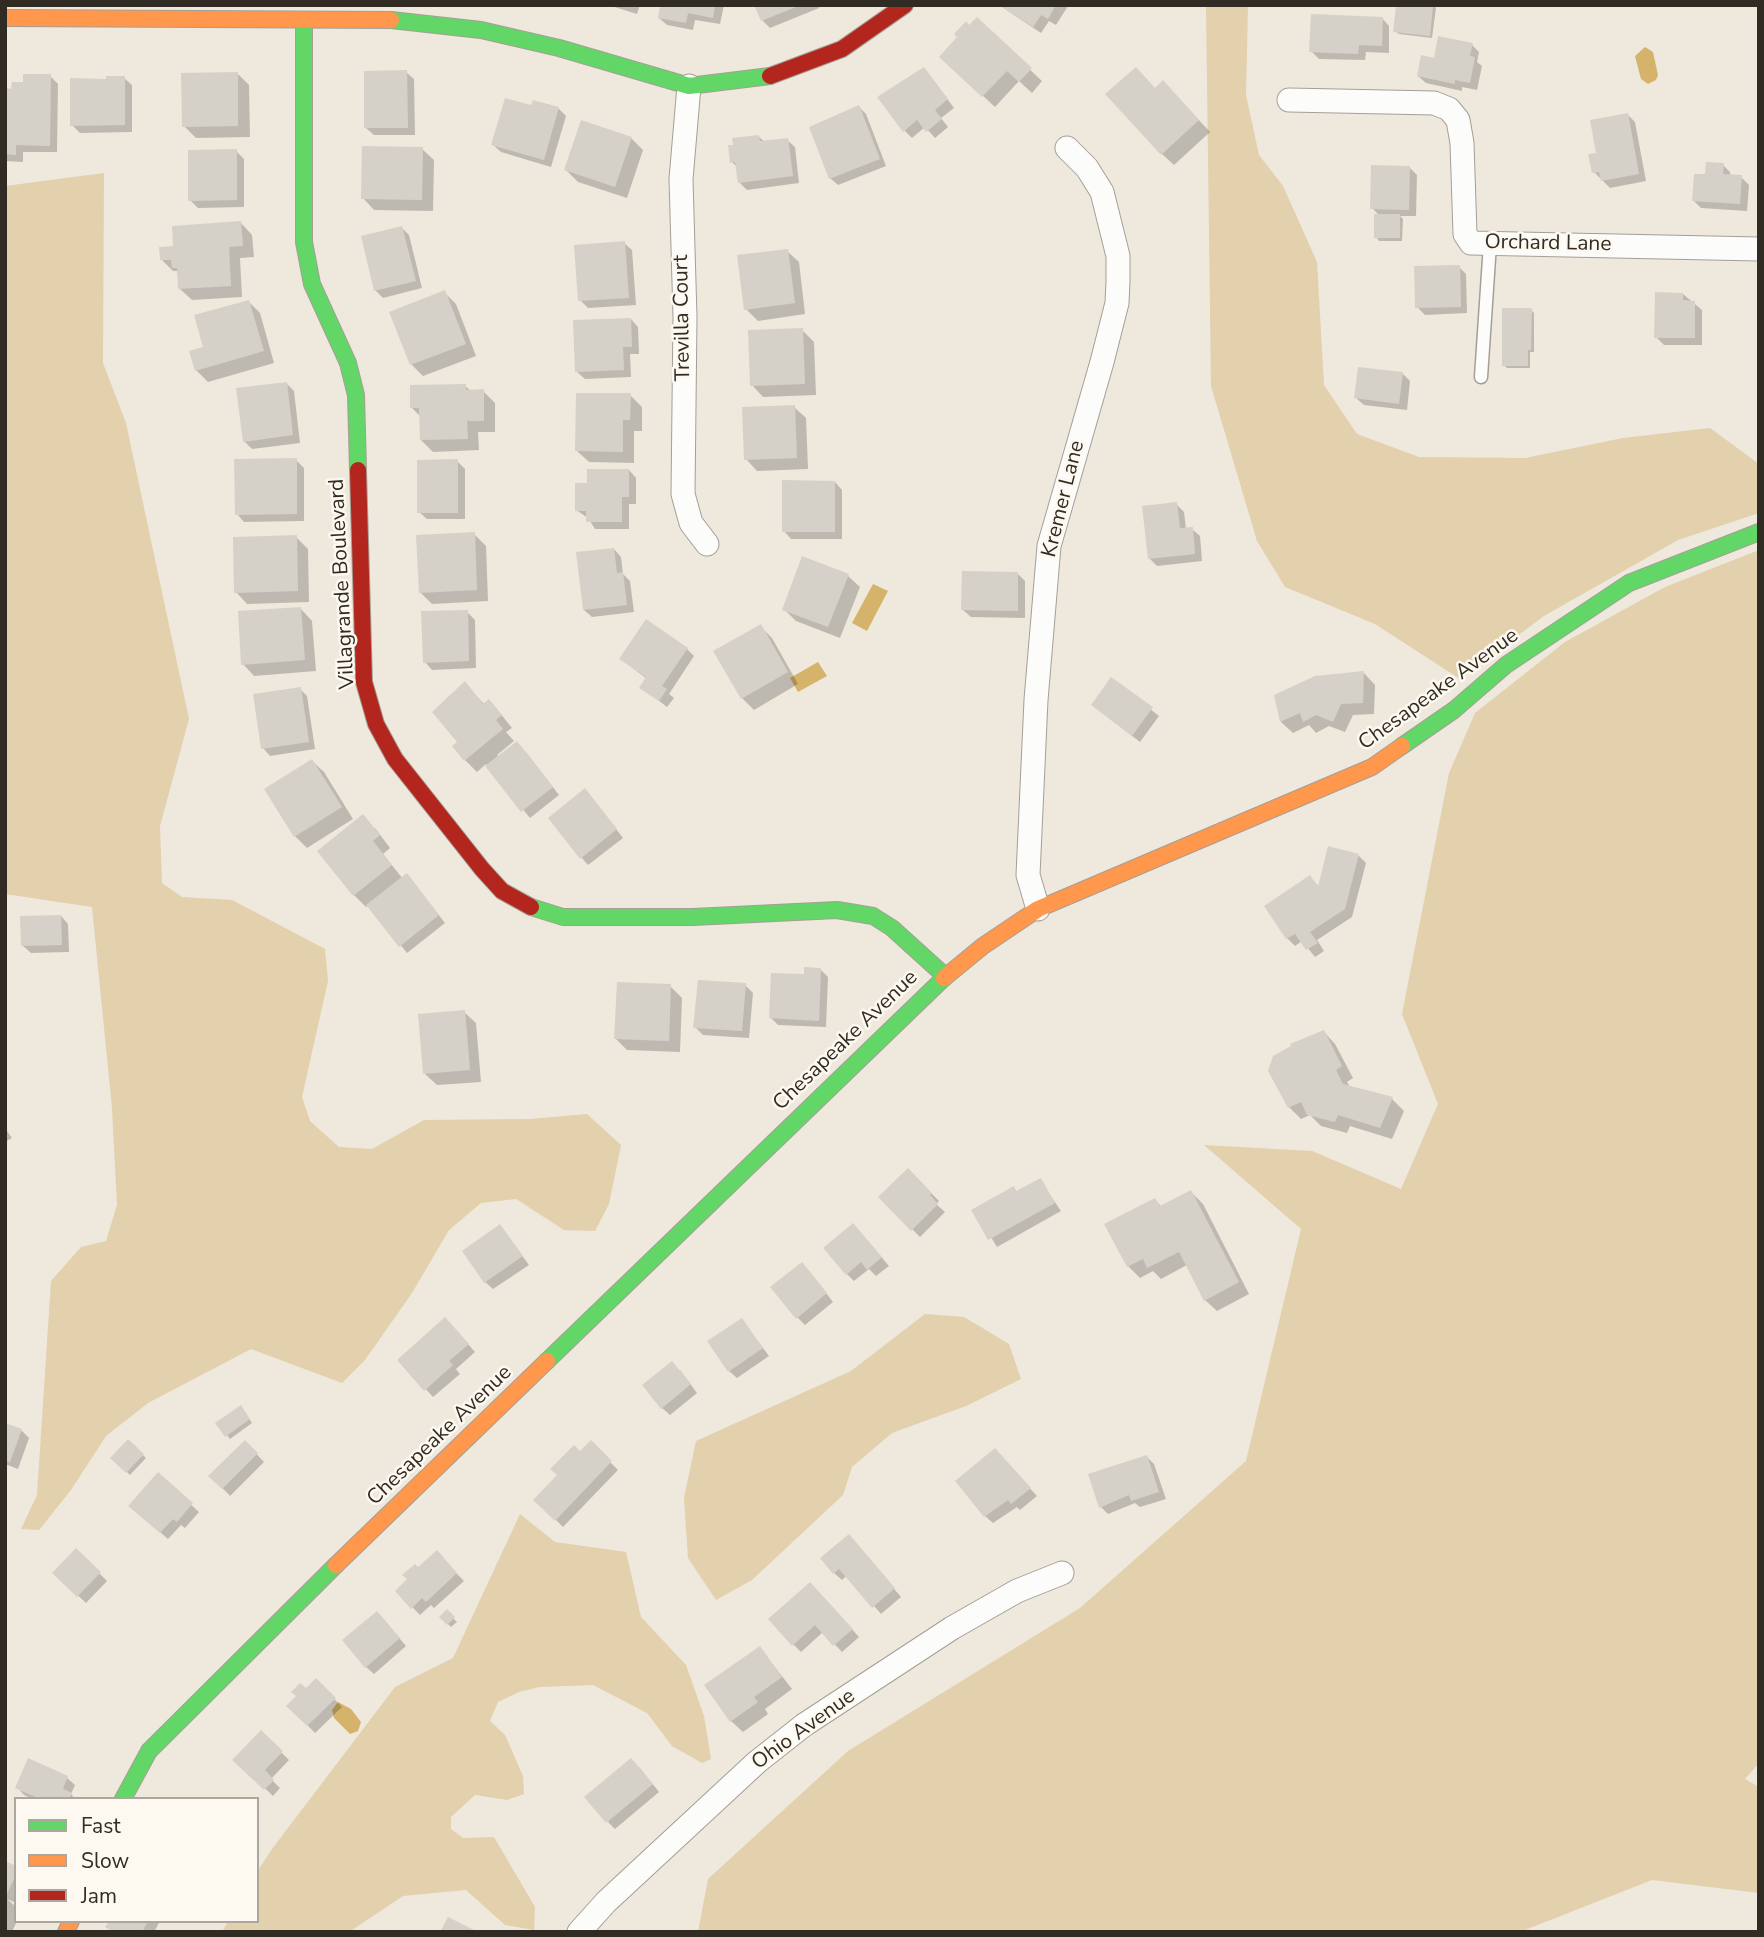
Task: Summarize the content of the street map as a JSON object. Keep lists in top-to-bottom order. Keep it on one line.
{"streets":{"street":["Orchard Lane","Trevilla Court","Kremer Lane","Villagrande Boulevard","Chesapeake Avenue","Ohio Avenue"]},"crossings":[["Kremer Lane","Chesapeake Avenue"],["Villagrande Boulevard","Chesapeake Avenue"]],"legend":["Fast","Slow","Jam"]}
